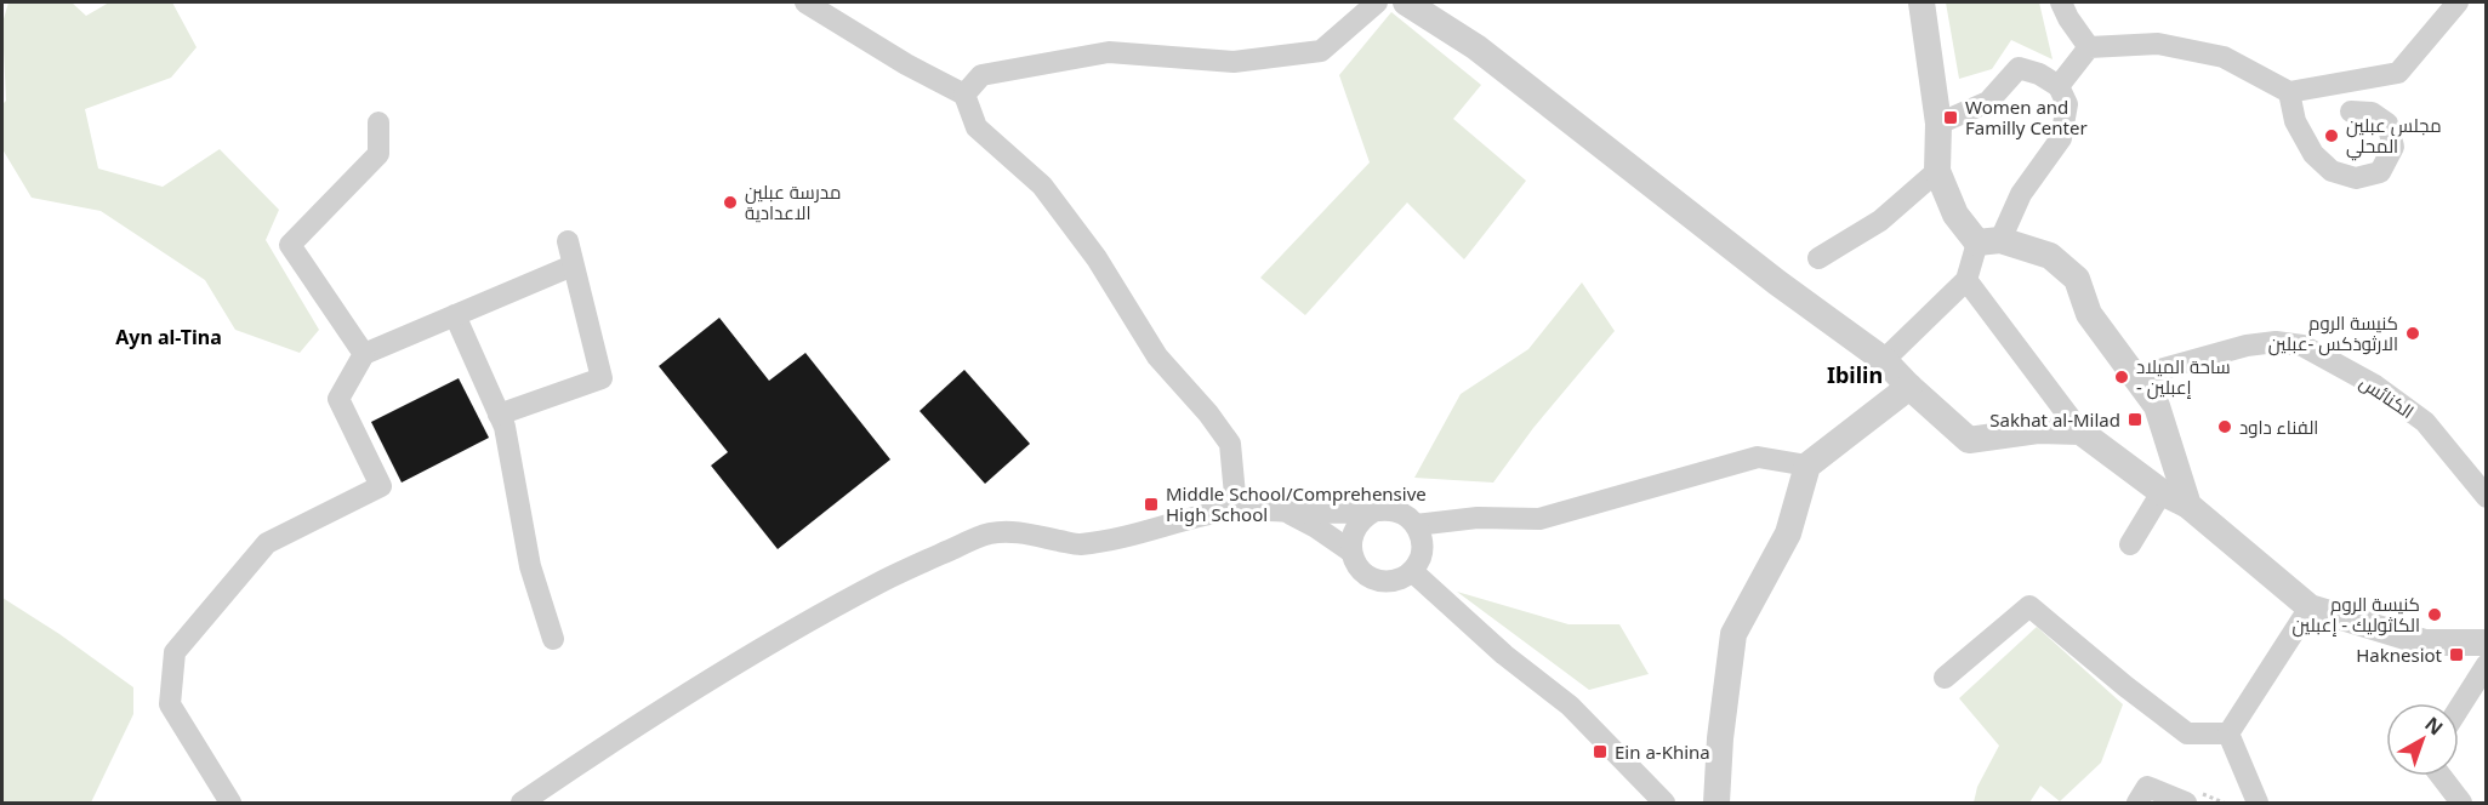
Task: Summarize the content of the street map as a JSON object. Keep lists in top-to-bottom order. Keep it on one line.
{"streets":{"street":["الكنائس"]},"districts":["Ayn al-Tina","Ibilin"],"places":{"transit":["Women and Familly Center","Sakhat al-Milad","Middle School/Comprehensive High School","Haknesiot","Ein a-Khina"],"other":["مجلس عبلين المحلي","مدرسة عبلين الاعدادية","كنيسة الروم الارثوذكس -عبلين","ساحة الميلاد - إعبلين","الفناء داود","كنيسة الروم الكاثوليك - إعبلين"]},"north":"top right"}
